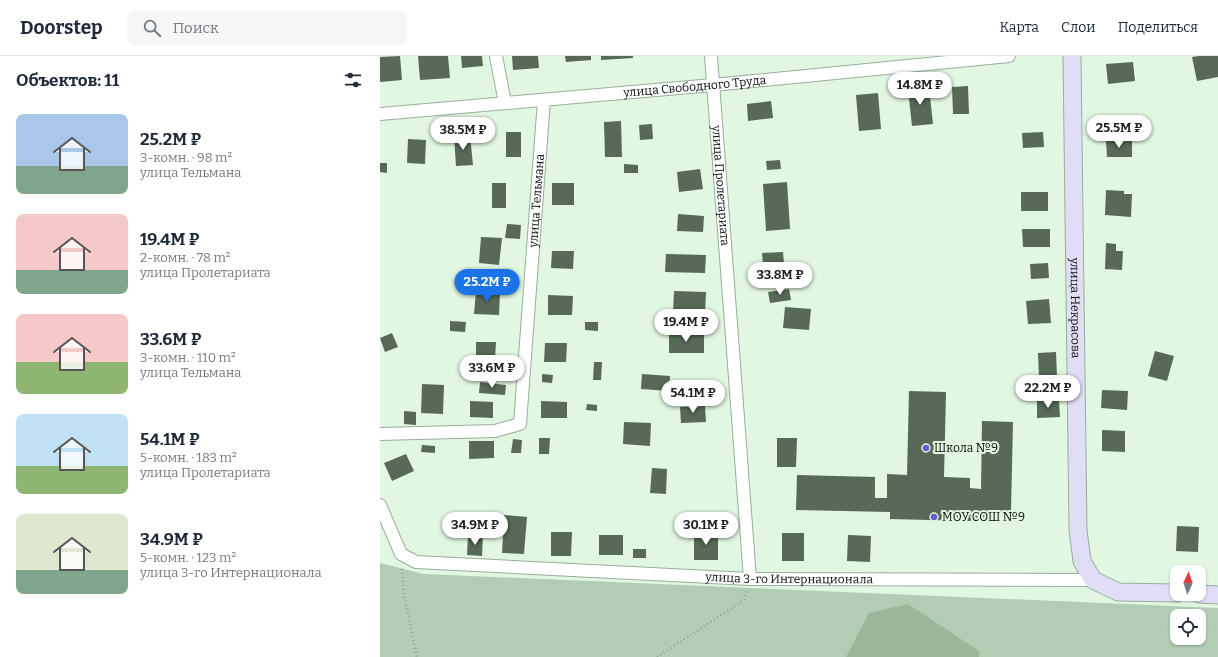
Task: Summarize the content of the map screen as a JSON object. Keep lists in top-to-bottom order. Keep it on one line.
{"streets":{"street":["улица Свободного Труда","улица Пролетариата","улица Тельмана","улица Некрасова","улица 3-го Интернационала"]},"crossings":[["улица Свободного Труда","улица Пролетариата"],["улица Свободного Труда","улица Тельмана"],["улица Пролетариата","улица 3-го Интернационала"],["улица Некрасова","улица 3-го Интернационала"]],"places":["Школа №9","МОУ СОШ №9"],"north":"top","page":{"header":"Doorstep","search":"Поиск","nav":["Карта","Слои","Поделиться"],"heading":"Объектов: 11","price":["14.8M ₽","25.5M ₽","38.5M ₽","33.8M ₽","25.2M ₽","19.4M ₽","33.6M ₽","22.2M ₽","54.1M ₽","34.9M ₽","30.1M ₽"],"list":[{"name":"25.2M ₽","note":"3-комн. · 98 m² · улица Тельмана"},{"name":"19.4M ₽","note":"2-комн. · 78 m² · улица Пролетариата"},{"name":"33.6M ₽","note":"3-комн. · 110 m² · улица Тельмана"},{"name":"54.1M ₽","note":"5-комн. · 183 m² · улица Пролетариата"},{"name":"34.9M ₽","note":"5-комн. · 123 m² · улица 3-го Интернационала"}]}}
